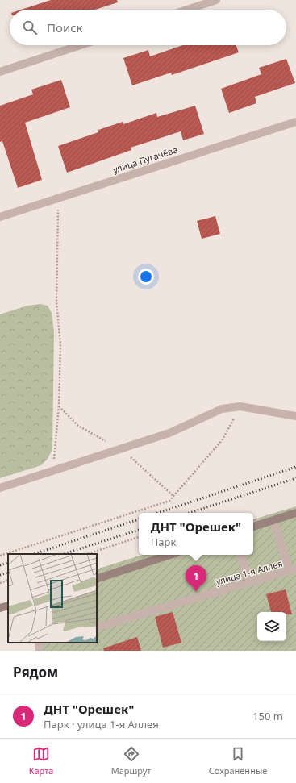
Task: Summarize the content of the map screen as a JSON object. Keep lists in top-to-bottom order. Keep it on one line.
{"streets":{"street":["улица Пугачёва","улица 1-я Аллея"]},"page":{"search":"Поиск","popup":["ДНТ \"Орешек\"","Парк"],"pins":"1","heading":"Рядом","list":[{"mark":"1","name":"ДНТ \"Орешек\"","note":"Парк · улица 1-я Аллея","value":"150 m"}],"nav":["Карта","Маршрут","Сохранённые"]}}
